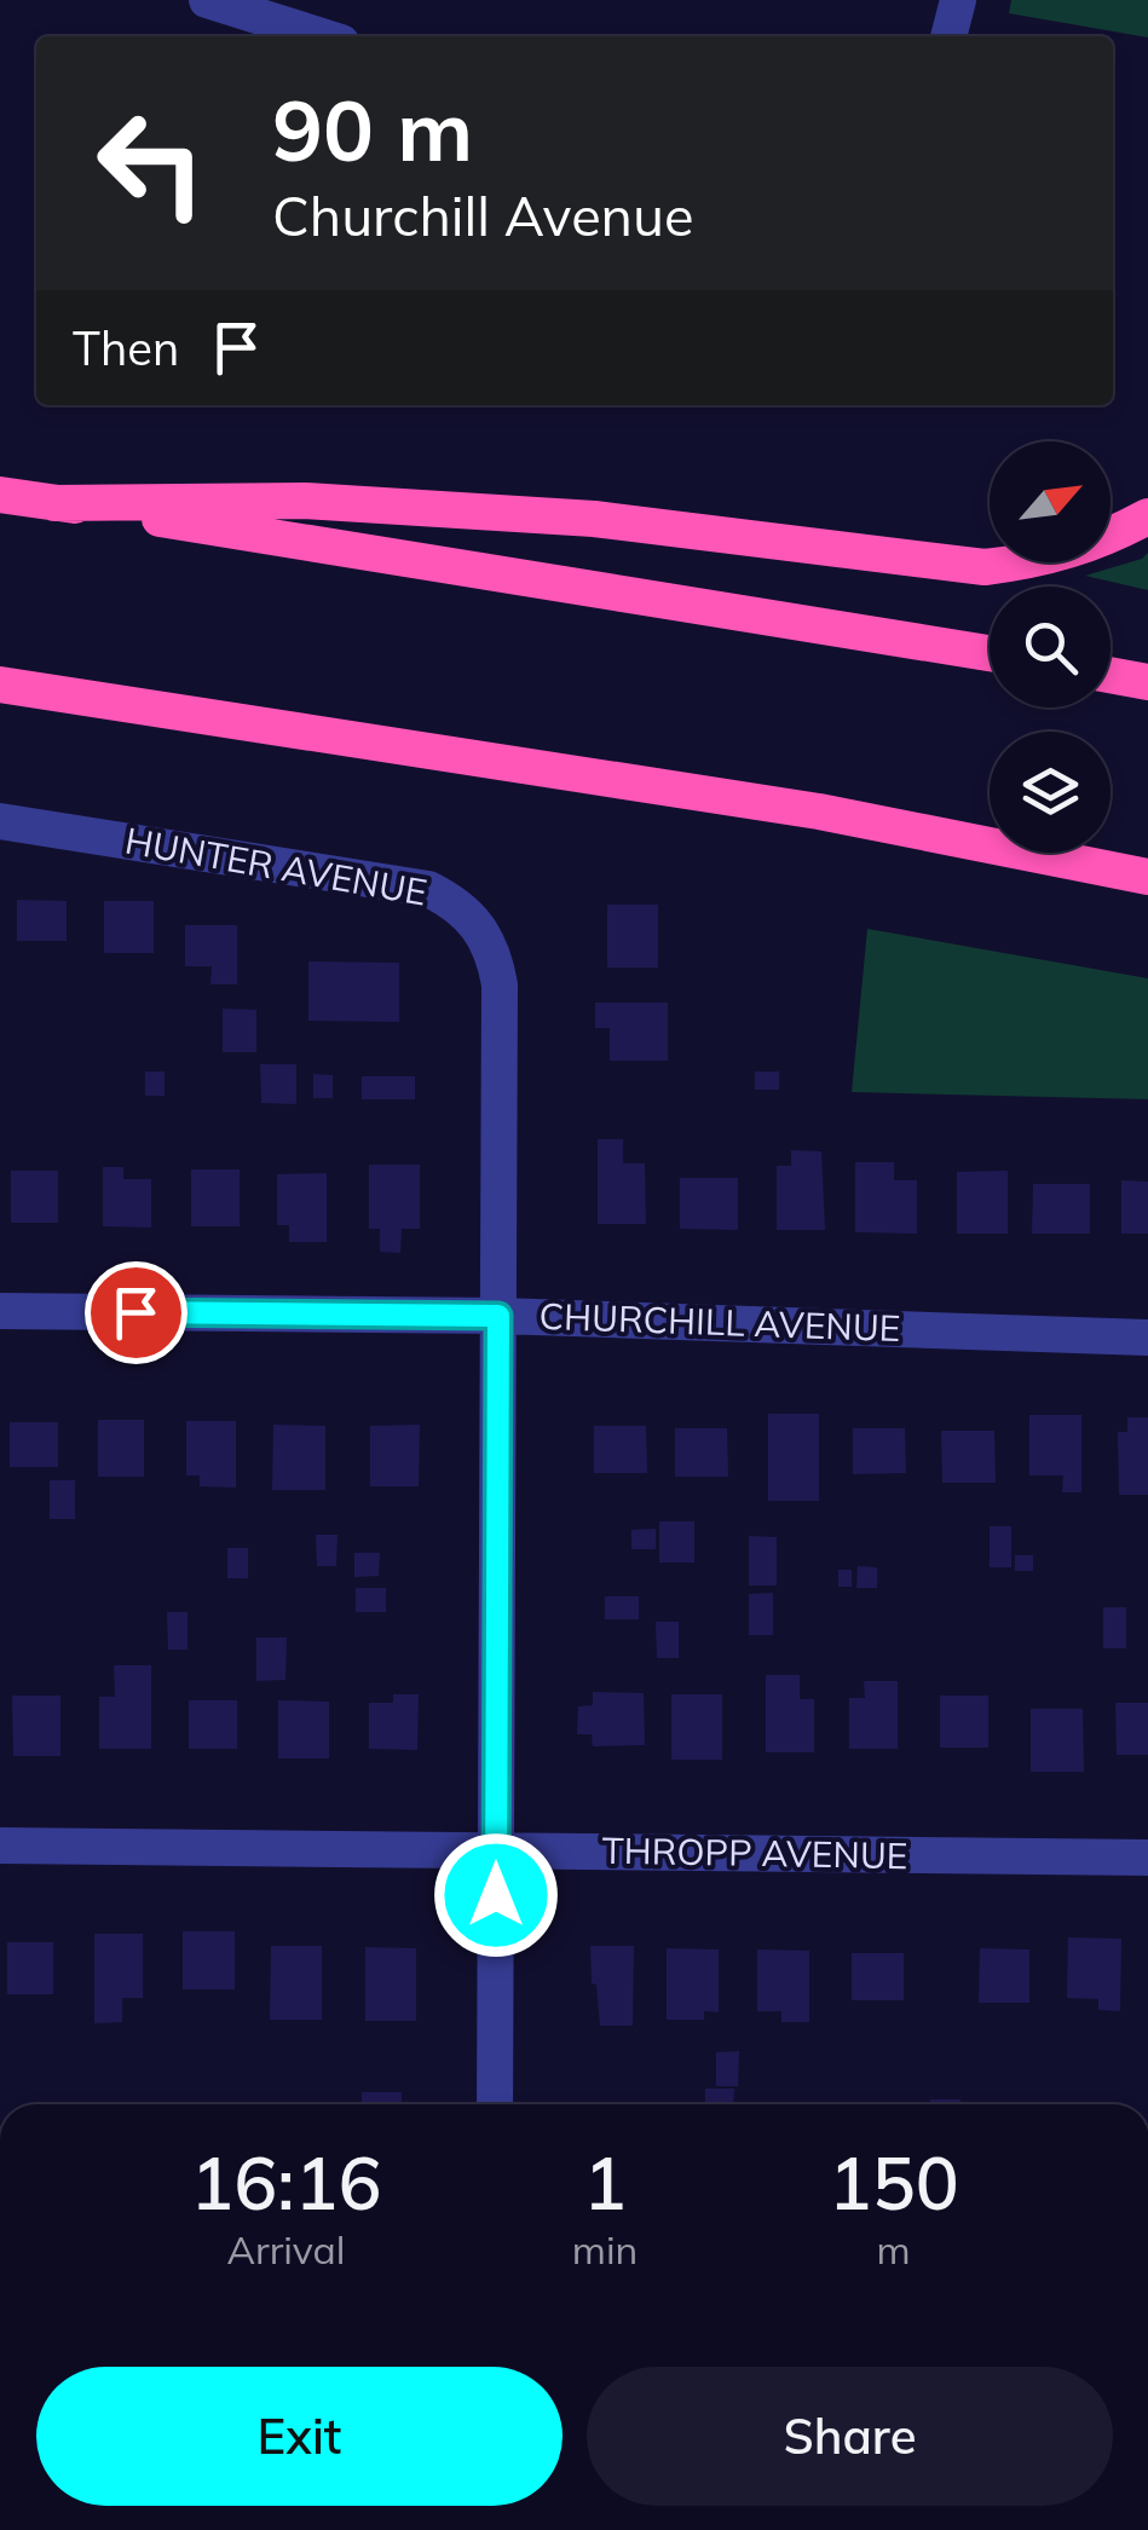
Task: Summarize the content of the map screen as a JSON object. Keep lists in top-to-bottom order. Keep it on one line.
{"streets":{"street":["HUNTER AVENUE","CHURCHILL AVENUE","THROPP AVENUE"]},"crossings":[["HUNTER AVENUE","CHURCHILL AVENUE"],["HUNTER AVENUE","THROPP AVENUE"]],"north":"top right","page":{"turn":["90 m","Churchill Avenue"],"then":"Then","eta":["16:16","Arrival","1","min","150","m"],"buttons":["Exit","Share"]}}
